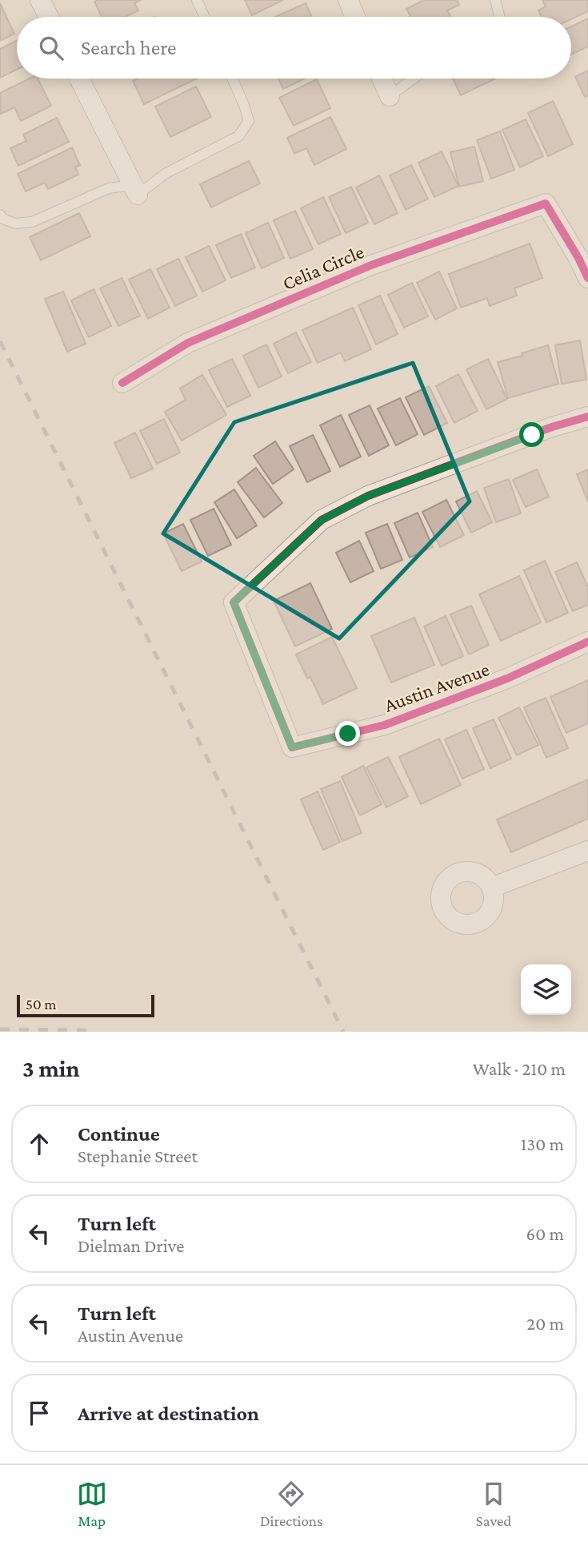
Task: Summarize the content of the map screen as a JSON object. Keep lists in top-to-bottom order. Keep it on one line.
{"streets":{"street":["Celia Circle","Austin Avenue"]},"scale_bar":"50 m","page":{"search":"Search here","scale":"50 m","heading":["3 min","Walk · 210 m"],"list":[["Continue","Stephanie Street","130 m"],["Turn left","Dielman Drive","60 m"],["Turn left","Austin Avenue","20 m"],"Arrive at destination"],"nav":["Map","Directions","Saved"]}}
